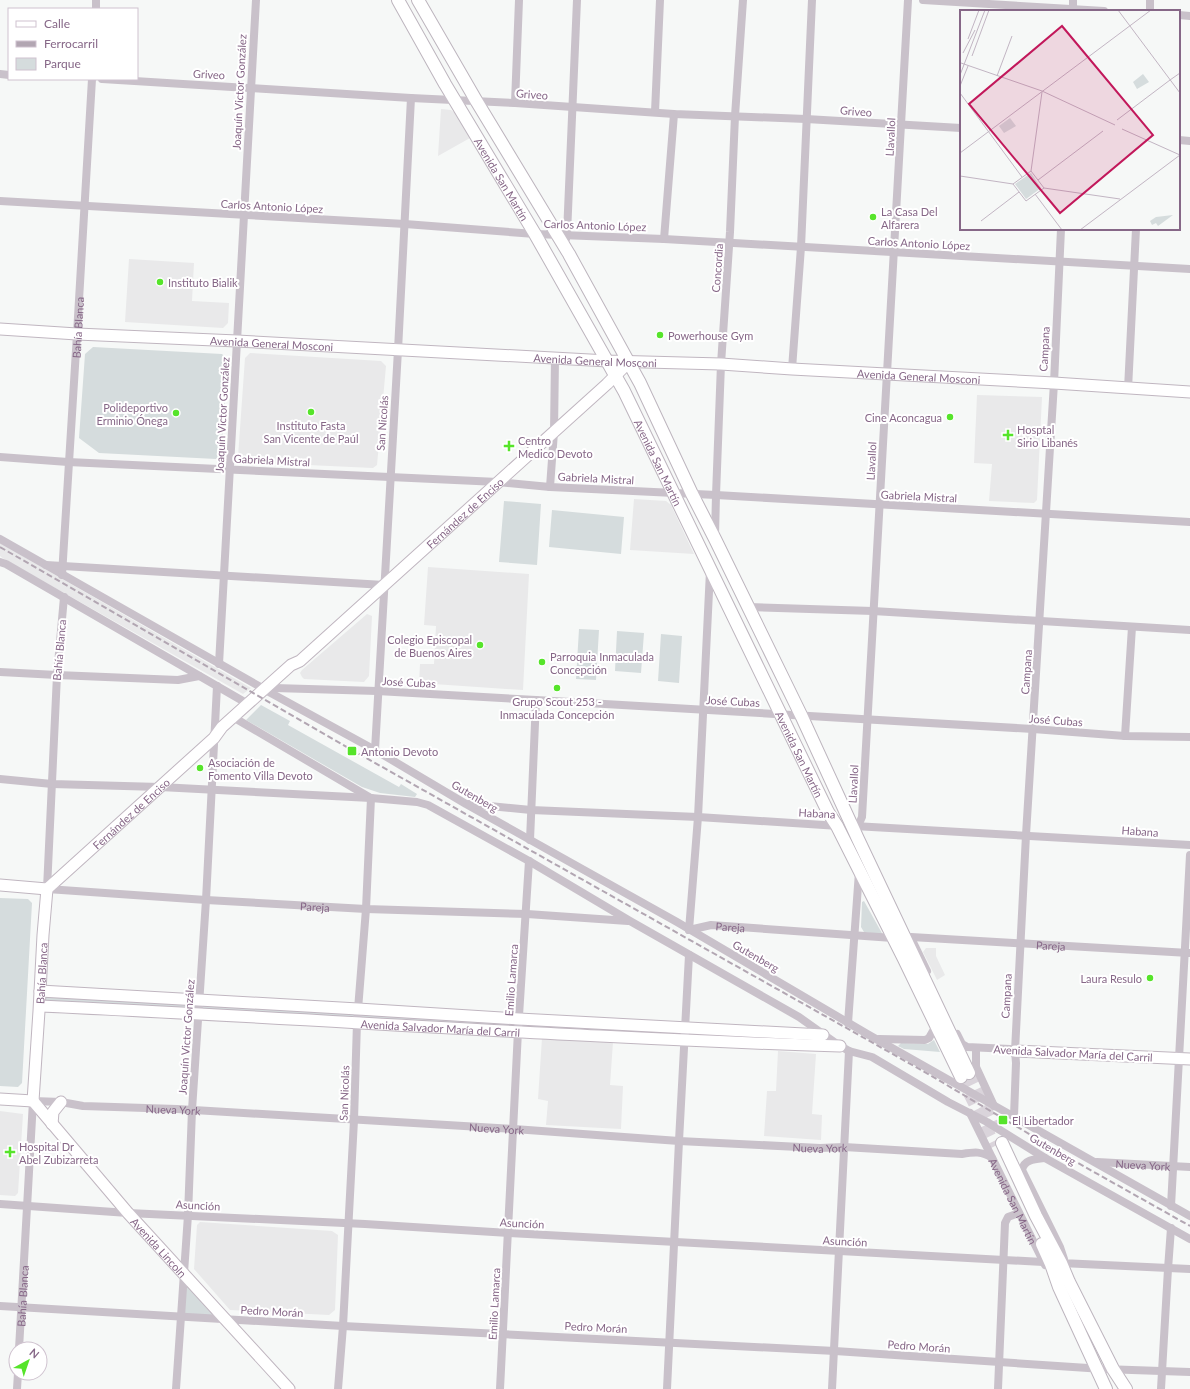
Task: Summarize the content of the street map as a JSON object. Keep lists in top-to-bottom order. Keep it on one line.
{"streets":{"main road":["Avenida San Martín"],"street":["Griveo","Joaquín Victor González","Llavallol","Carlos Antonio López","Concordia","Bahía Blanca","Avenida General Mosconi","Campana","San Nicolás","Gabriela Mistral","Fernández de Enciso","José Cubas","Gutenberg","Habana","Pareja","Emilio Lamarca","Avenida Salvador María del Carril","Nueva York","Asunción","Avenida Lincoln","Pedro Morán"]},"crossings":[["Griveo","Joaquín Victor González"],["Griveo","Llavallol"],["Griveo","Avenida San Martín"],["Griveo","Concordia"],["Griveo","San Nicolás"],["Joaquín Victor González","Carlos Antonio López"],["Joaquín Victor González","Avenida General Mosconi"],["Joaquín Victor González","Gabriela Mistral"],["Joaquín Victor González","Fernández de Enciso"],["Joaquín Victor González","Gutenberg"],["Joaquín Victor González","Pareja"],["Joaquín Victor González","Avenida Salvador María del Carril"],["Joaquín Victor González","Nueva York"],["Joaquín Victor González","Asunción"],["Joaquín Victor González","Avenida Lincoln"],["Joaquín Victor González","Pedro Morán"],["Llavallol","Avenida San Martín"],["Llavallol","Carlos Antonio López"],["Llavallol","Avenida General Mosconi"],["Llavallol","Gabriela Mistral"],["Llavallol","José Cubas"],["Llavallol","Habana"],["Avenida San Martín","Carlos Antonio López"],["Avenida San Martín","Concordia"],["Avenida San Martín","Avenida General Mosconi"],["Avenida San Martín","Gabriela Mistral"],["Avenida San Martín","Fernández de Enciso"],["Avenida San Martín","José Cubas"],["Avenida San Martín","Gutenberg"],["Avenida San Martín","Habana"],["Avenida San Martín","Pareja"],["Avenida San Martín","Avenida Salvador María del Carril"],["Avenida San Martín","Nueva York"],["Avenida San Martín","Asunción"],["Avenida San Martín","Pedro Morán"],["Carlos Antonio López","Concordia"],["Carlos Antonio López","Bahía Blanca"],["Carlos Antonio López","Campana"],["Carlos Antonio López","San Nicolás"],["Concordia","Avenida General Mosconi"],["Concordia","Gabriela Mistral"],["Bahía Blanca","Avenida General Mosconi"],["Bahía Blanca","Gabriela Mistral"],["Bahía Blanca","Fernández de Enciso"],["Bahía Blanca","Gutenberg"],["Bahía Blanca","Pareja"],["Bahía Blanca","Avenida Salvador María del Carril"],["Bahía Blanca","Nueva York"],["Bahía Blanca","Asunción"],["Bahía Blanca","Avenida Lincoln"],["Bahía Blanca","Pedro Morán"],["Avenida General Mosconi","Campana"],["Avenida General Mosconi","San Nicolás"],["Avenida General Mosconi","Fernández de Enciso"],["Campana","Gabriela Mistral"],["Campana","José Cubas"],["Campana","Gutenberg"],["Campana","Habana"],["Campana","Pareja"],["Campana","Avenida Salvador María del Carril"],["San Nicolás","Gabriela Mistral"],["San Nicolás","Fernández de Enciso"],["San Nicolás","José Cubas"],["San Nicolás","Gutenberg"],["San Nicolás","Pareja"],["San Nicolás","Avenida Salvador María del Carril"],["San Nicolás","Nueva York"],["San Nicolás","Asunción"],["San Nicolás","Pedro Morán"],["Gabriela Mistral","Fernández de Enciso"],["Fernández de Enciso","José Cubas"],["Fernández de Enciso","Gutenberg"],["Fernández de Enciso","Pareja"],["José Cubas","Gutenberg"],["Gutenberg","Habana"],["Gutenberg","Pareja"],["Gutenberg","Emilio Lamarca"],["Gutenberg","Avenida Salvador María del Carril"],["Gutenberg","Nueva York"],["Pareja","Emilio Lamarca"],["Emilio Lamarca","Avenida Salvador María del Carril"],["Emilio Lamarca","Nueva York"],["Emilio Lamarca","Asunción"],["Emilio Lamarca","Pedro Morán"],["Nueva York","Avenida Lincoln"],["Asunción","Avenida Lincoln"],["Avenida Lincoln","Pedro Morán"]],"places":{"other":["La Casa Del Alfarera","Instituto Bialik","Powerhouse Gym","Instituto Fasta San Vicente de Paúl","Polideportivo Erminio Ónega","Cine Aconcagua","Colegio Episcopal de Buenos Aires","Parroquia Inmaculada Concepción","Grupo Scout 253 - Inmaculada Concepción","Asociación de Fomento Villa Devoto","Laura Resulo"],"health":["Hosptal Sirio Libanés","Centro Medico Devoto","Hospital Dr Abel Zubizarreta"],"transit":["Antonio Devoto","El Libertador"]},"legend":["Calle","Ferrocarril","Parque"],"north":"top right"}
